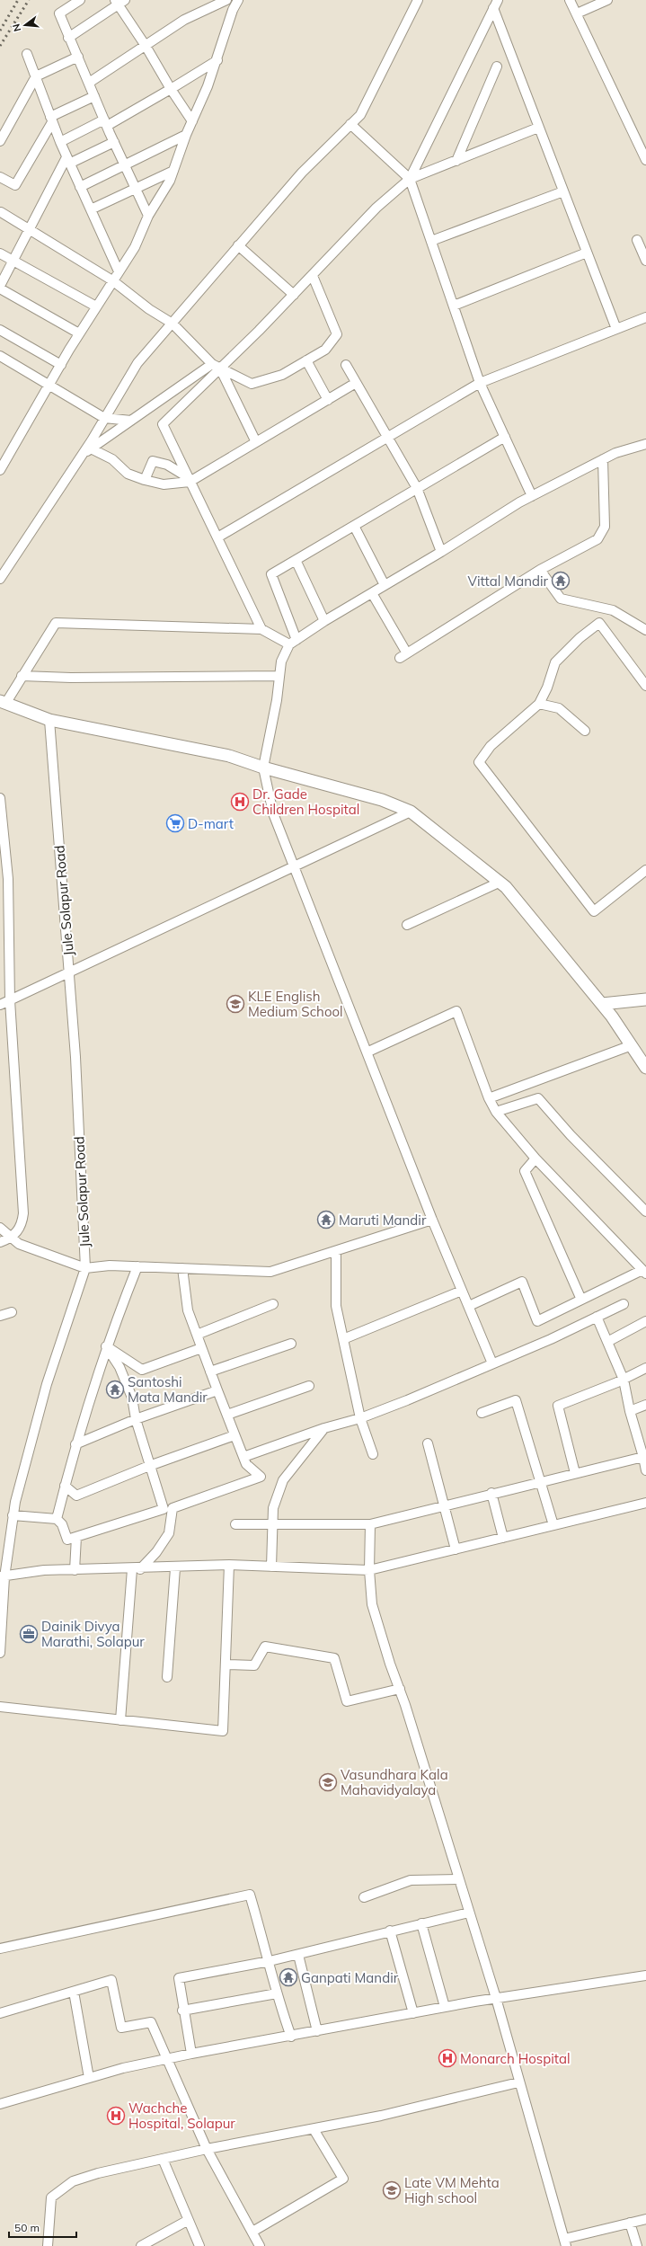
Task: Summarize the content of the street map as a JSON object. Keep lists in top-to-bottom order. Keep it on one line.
{"streets":{"street":["Jule Solapur Road"]},"places":{"temple":["Vittal Mandir","Maruti Mandir","Santoshi Mata Mandir","Ganpati Mandir"],"hospital":["Dr. Gade Children Hospital","Monarch Hospital","Wachche Hospital, Solapur"],"supermarket":["D-mart"],"school or university":["KLE English Medium School","Vasundhara Kala Mahavidyalaya","Late VM Mehta High school"],"office":["Dainik Divya Marathi, Solapur"]},"scale_bar":"50 m","north":"left"}
